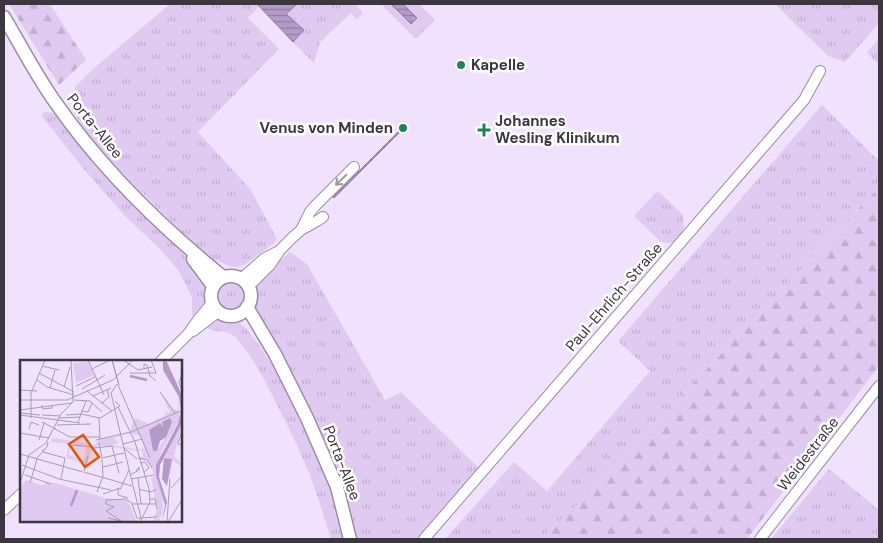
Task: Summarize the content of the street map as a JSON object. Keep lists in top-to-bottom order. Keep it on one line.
{"streets":{"street":["Porta-Allee","Paul-Ehrlich-Straße","Weidestraße"]},"places":{"other":["Kapelle","Venus von Minden"],"health":["Johannes Wesling Klinikum"]}}
